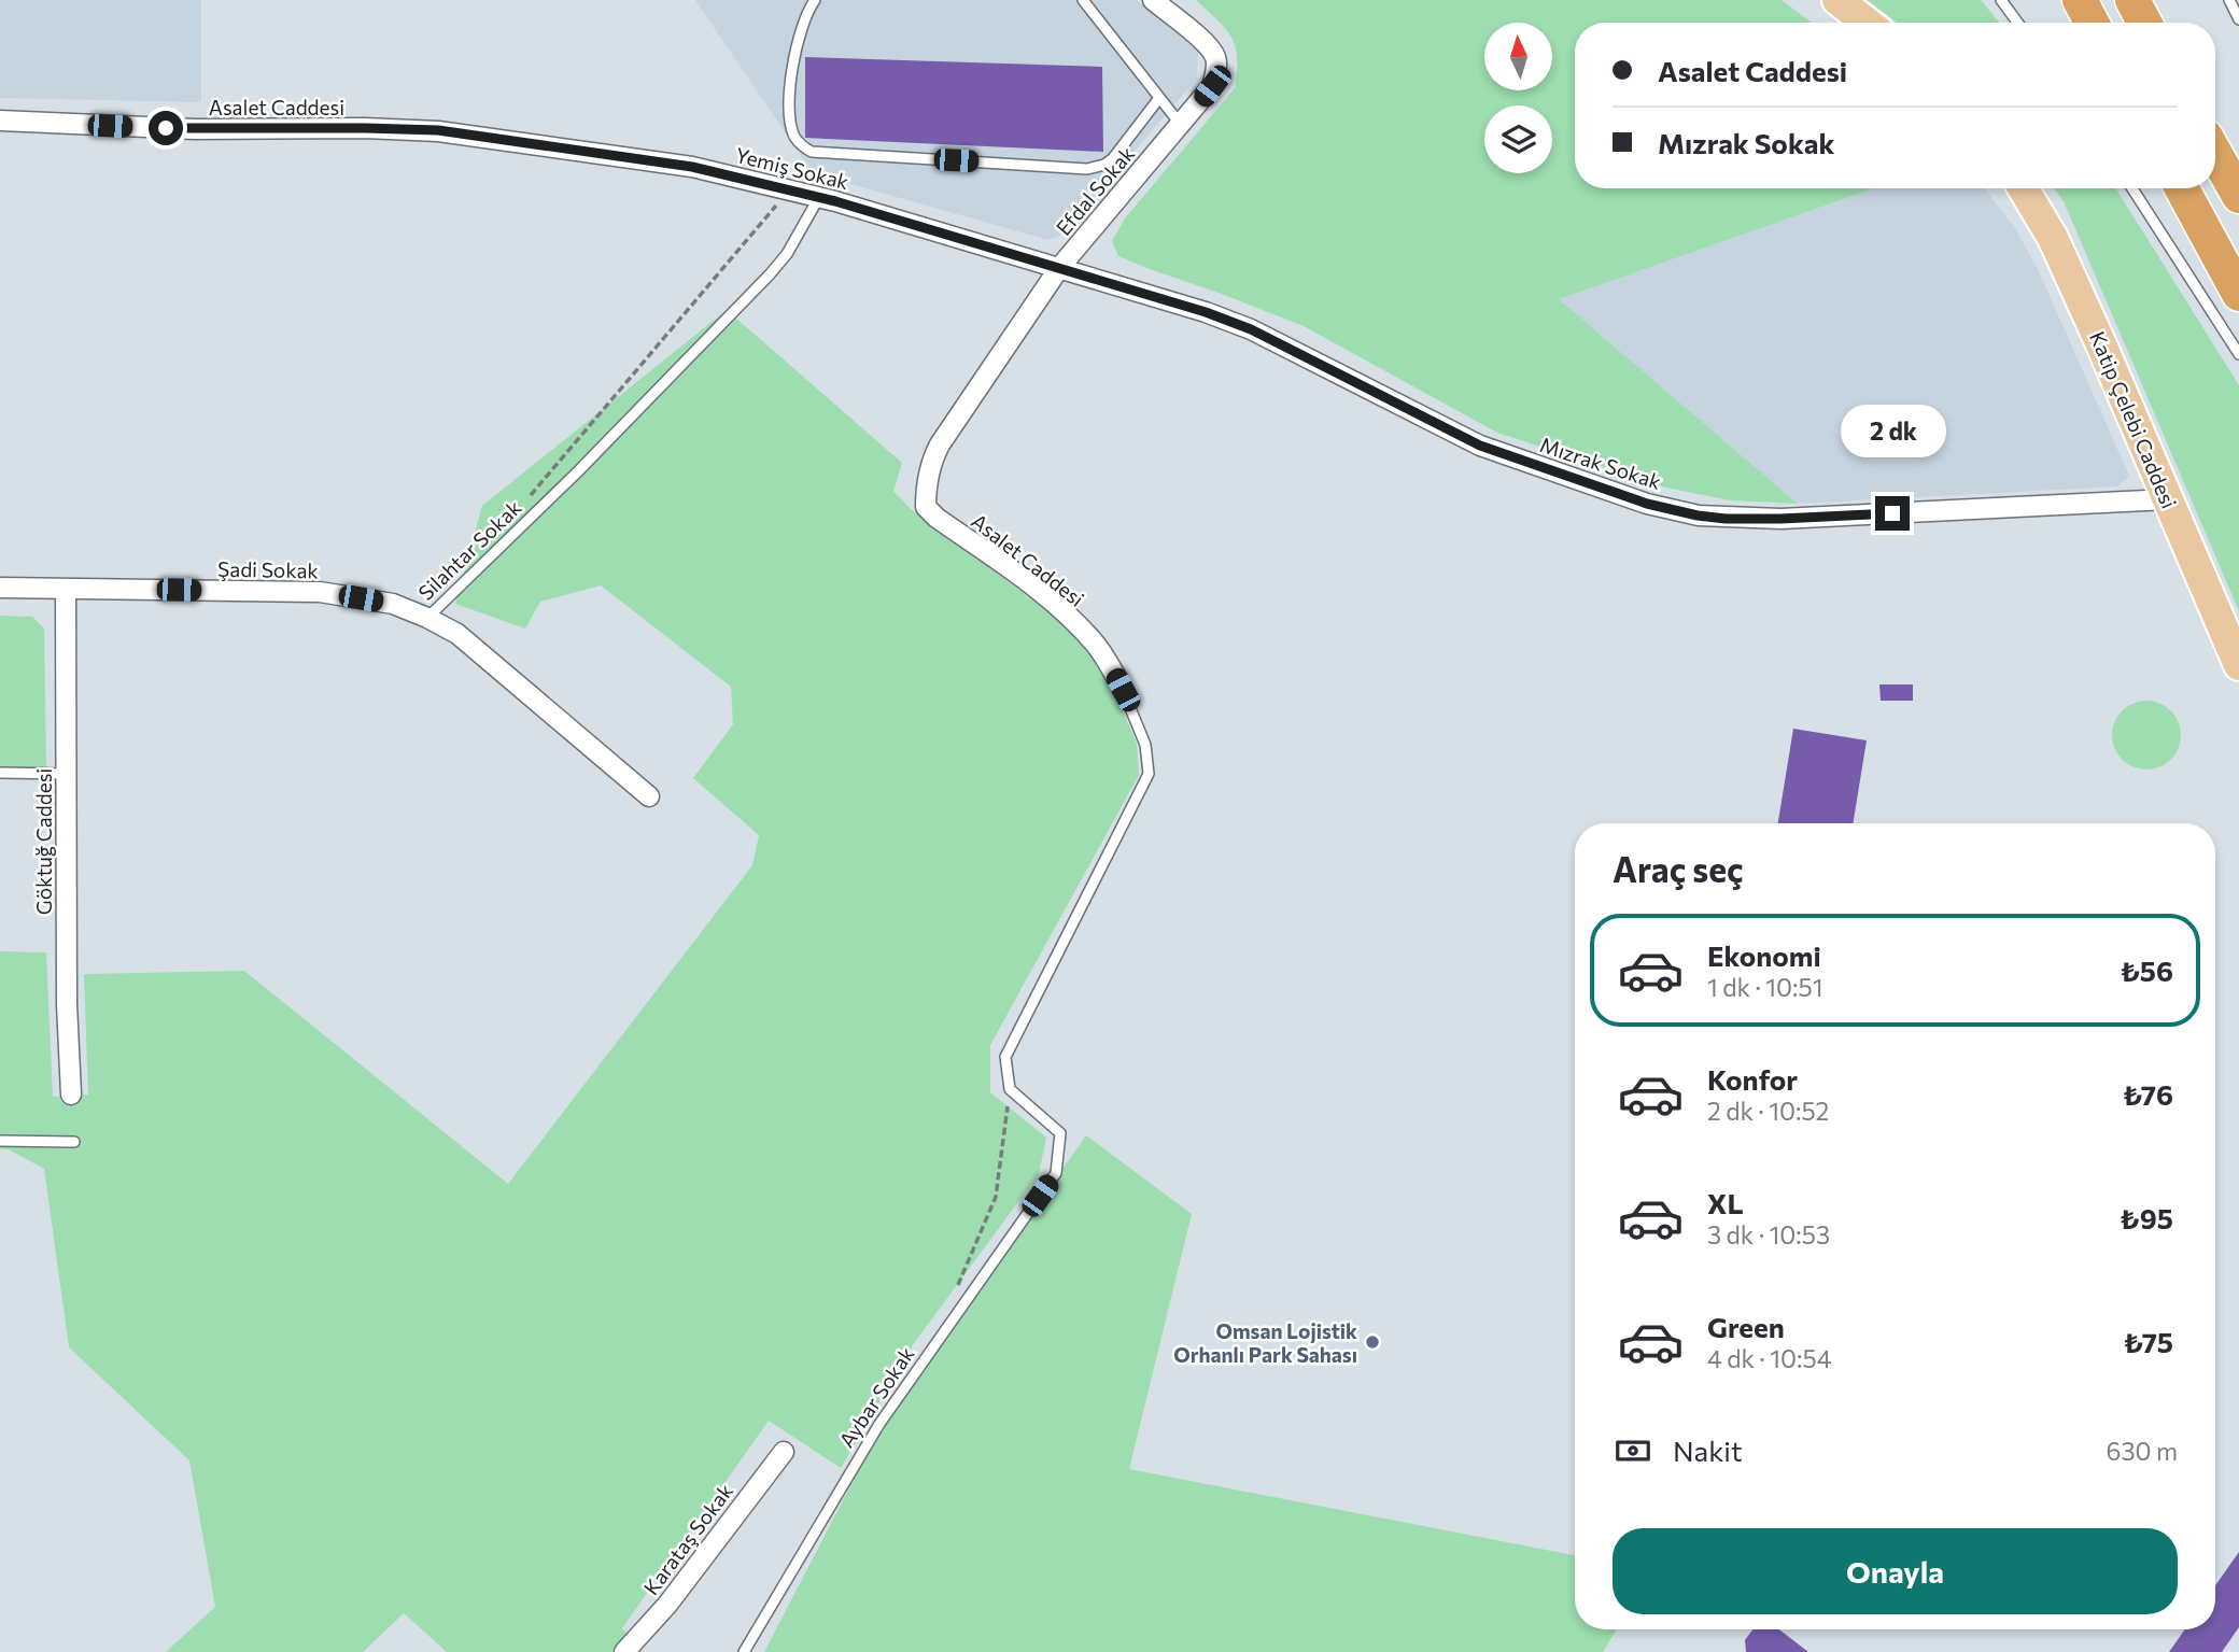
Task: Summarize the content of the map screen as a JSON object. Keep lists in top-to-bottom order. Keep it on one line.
{"streets":{"main road":["Katip Çelebi Caddesi"],"street":["Asalet Caddesi","Yemiş Sokak","Efdal Sokak","Mızrak Sokak","Şadi Sokak","Göktuğ Caddesi","Karataş Sokak"],"lane":["Silahtar Sokak","Aybar Sokak"]},"crossings":[["Asalet Caddesi","Yemiş Sokak"],["Asalet Caddesi","Efdal Sokak"],["Yemiş Sokak","Efdal Sokak"],["Yemiş Sokak","Mızrak Sokak"],["Yemiş Sokak","Silahtar Sokak"],["Efdal Sokak","Mızrak Sokak"],["Katip Çelebi Caddesi","Mızrak Sokak"],["Silahtar Sokak","Şadi Sokak"],["Şadi Sokak","Göktuğ Caddesi"]],"places":["Omsan Lojistik Orhanlı Park Sahası"],"north":"top","page":{"banner":["Asalet Caddesi","Mızrak Sokak"],"bubble":"2 dk","heading":"Araç seç","list":[{"name":"Ekonomi","note":"1 dk · 10:51","value":"₺56"},{"name":"Konfor","note":"2 dk · 10:52","value":"₺76"},{"name":"XL","note":"3 dk · 10:53","value":"₺95"},{"name":"Green","note":"4 dk · 10:54","value":"₺75"}],"pay":["Nakit","630 m"],"buttons":"Onayla"}}
